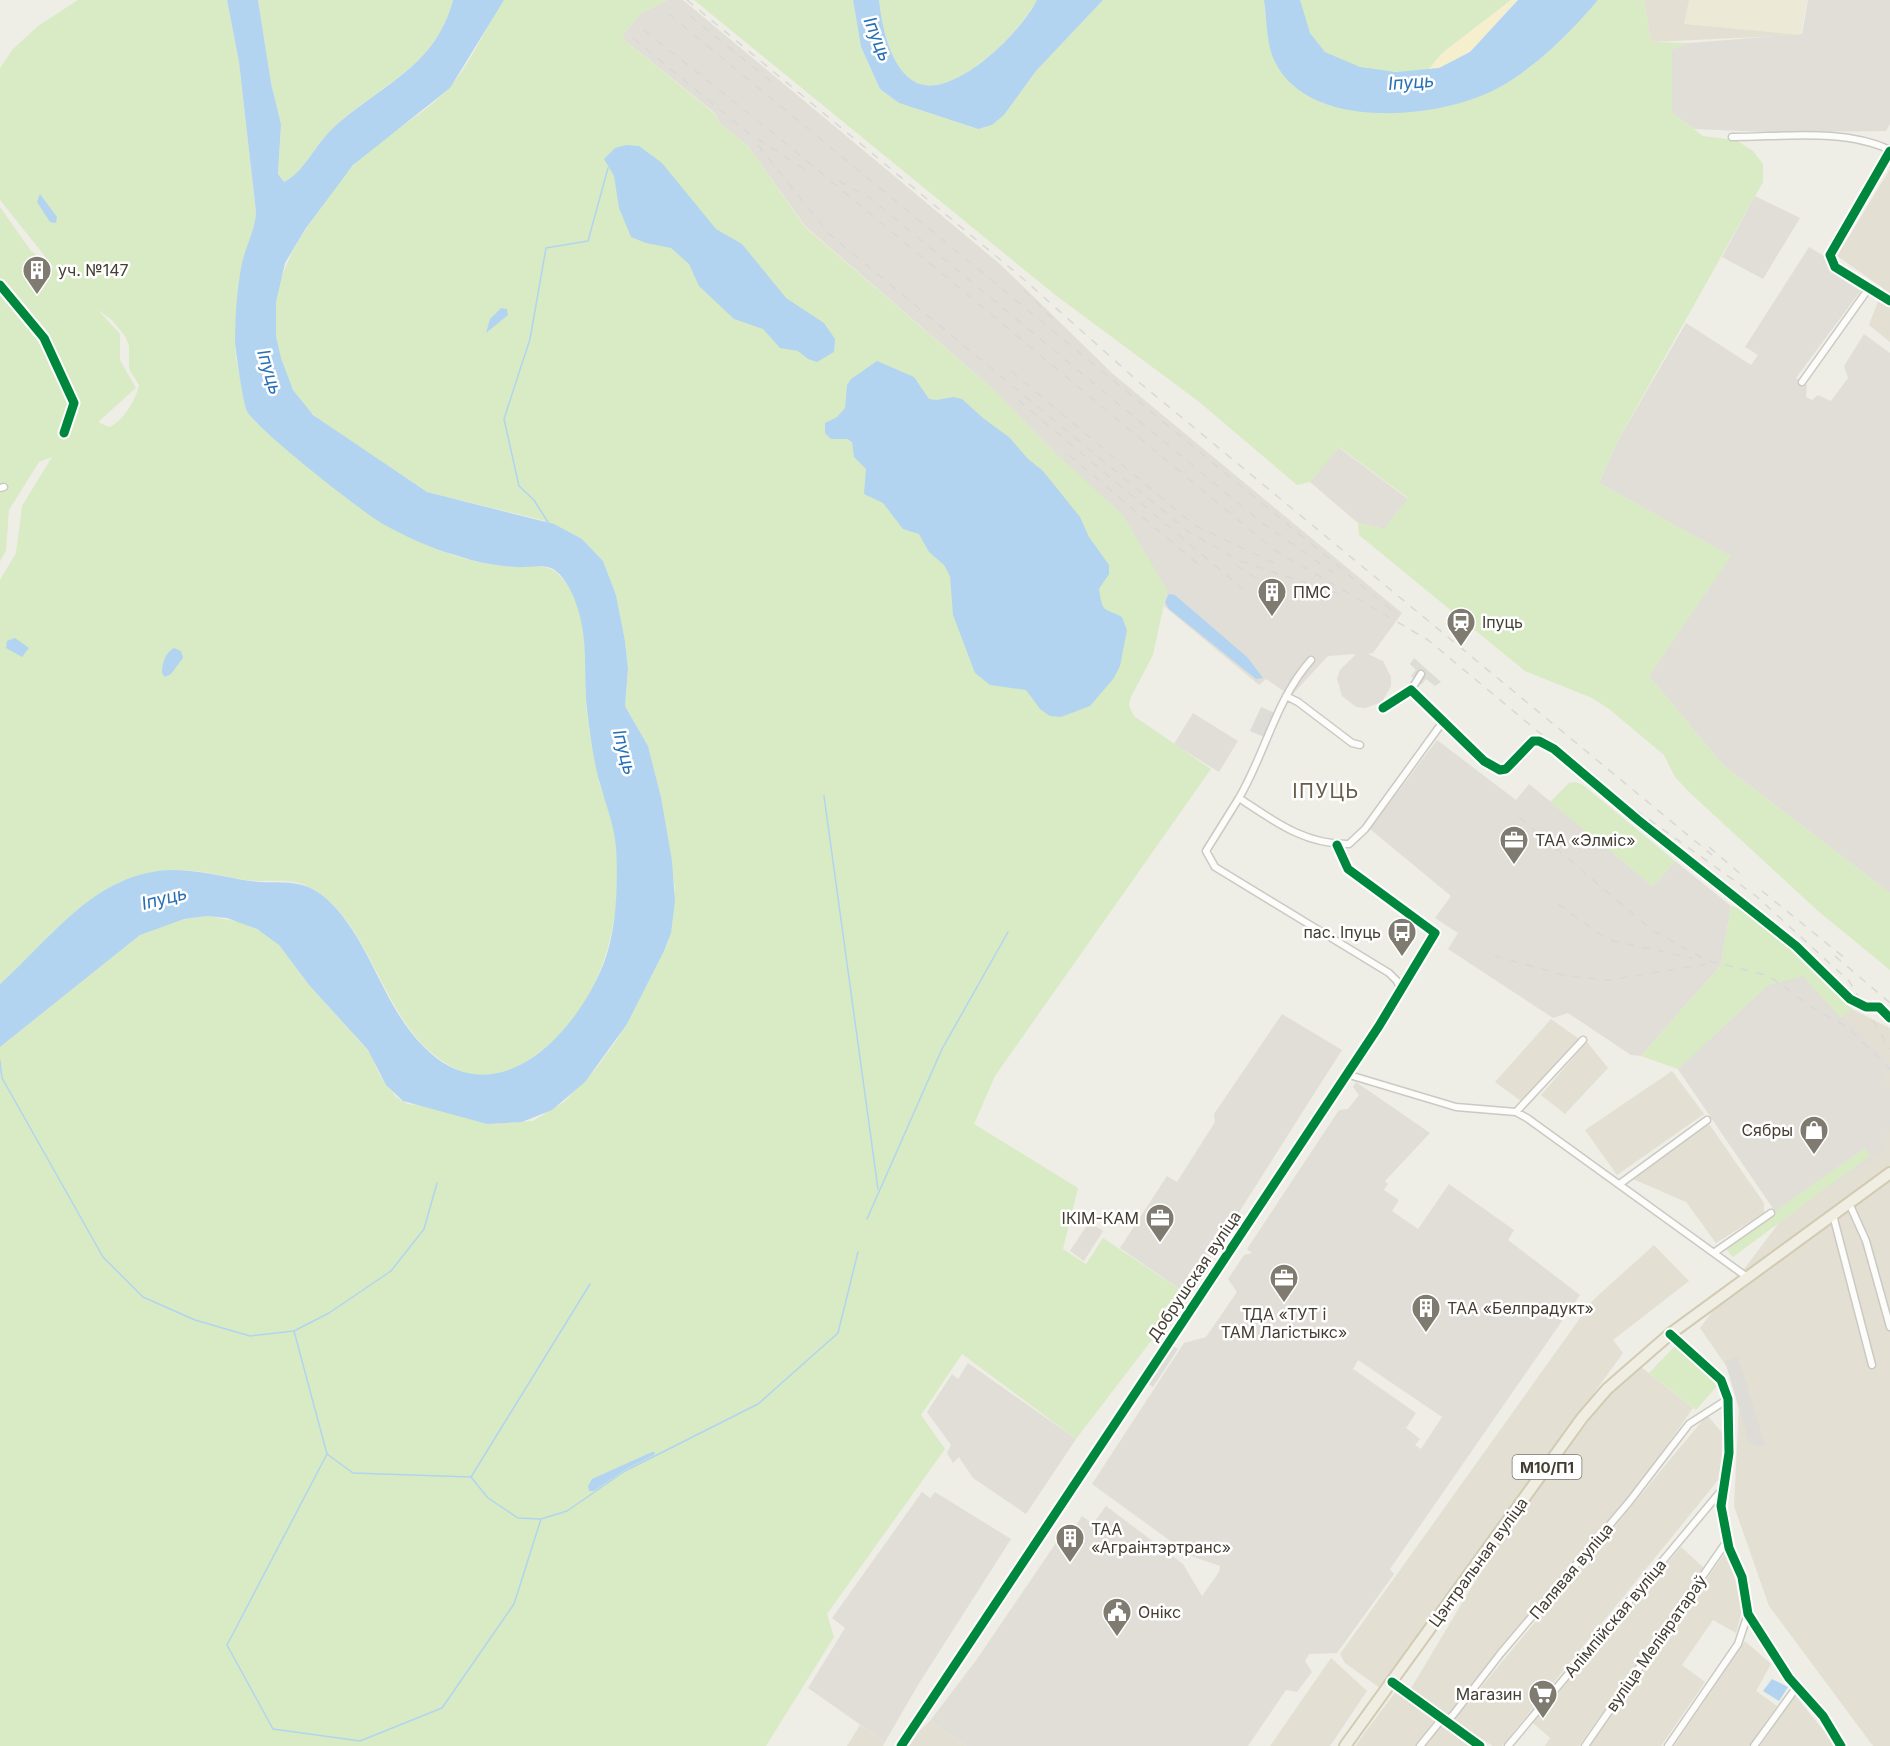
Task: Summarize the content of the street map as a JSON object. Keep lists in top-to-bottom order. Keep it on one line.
{"streets":{"main road":["М10/П1","Цэнтральная вуліца"],"street":["Добрушская вуліца","Палявая вуліца","Алімпійская вуліца","вуліца Меліяратараў"]},"crossings":[["М10/П1","Цэнтральная вуліца"]],"districts":["ІПУЦЬ"],"water":["Іпуць"],"places":{"building":["уч. №147","ПМС","ТАА «Белпрадукт»","ТАА «Аграінтэртранс»"],"station":["Іпуць"],"office":["ТАА «Элміс»","ІКІМ-КАМ","ТДА «ТУТ і ТАМ Лагістыкс»"],"bus stop":["пас. Іпуць"],"shop":["Сябры"],"public building":["Онікс"],"supermarket":["Магазин"]}}
